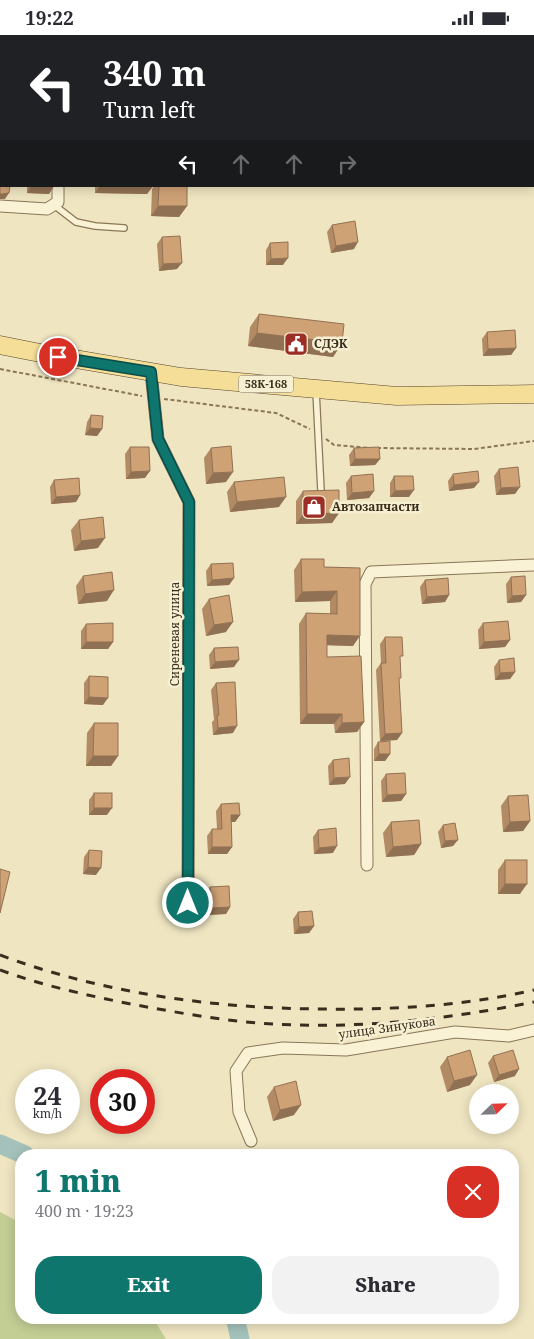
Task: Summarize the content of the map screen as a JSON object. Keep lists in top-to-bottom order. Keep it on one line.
{"streets":{"main road":["58К-168"],"street":["Сиреневая улица","улица Зинукова"]},"crossings":[["58К-168","Сиреневая улица"]],"places":{"public building":["СДЭК"],"shop":["Автозапчасти"]},"north":"top right","page":{"status":"19:22","turn":["340 m","Turn left"],"speed":"24 km/h","limit":"30","heading":["1 min","400 m · 19:23"],"buttons":["Exit","Share"]}}
